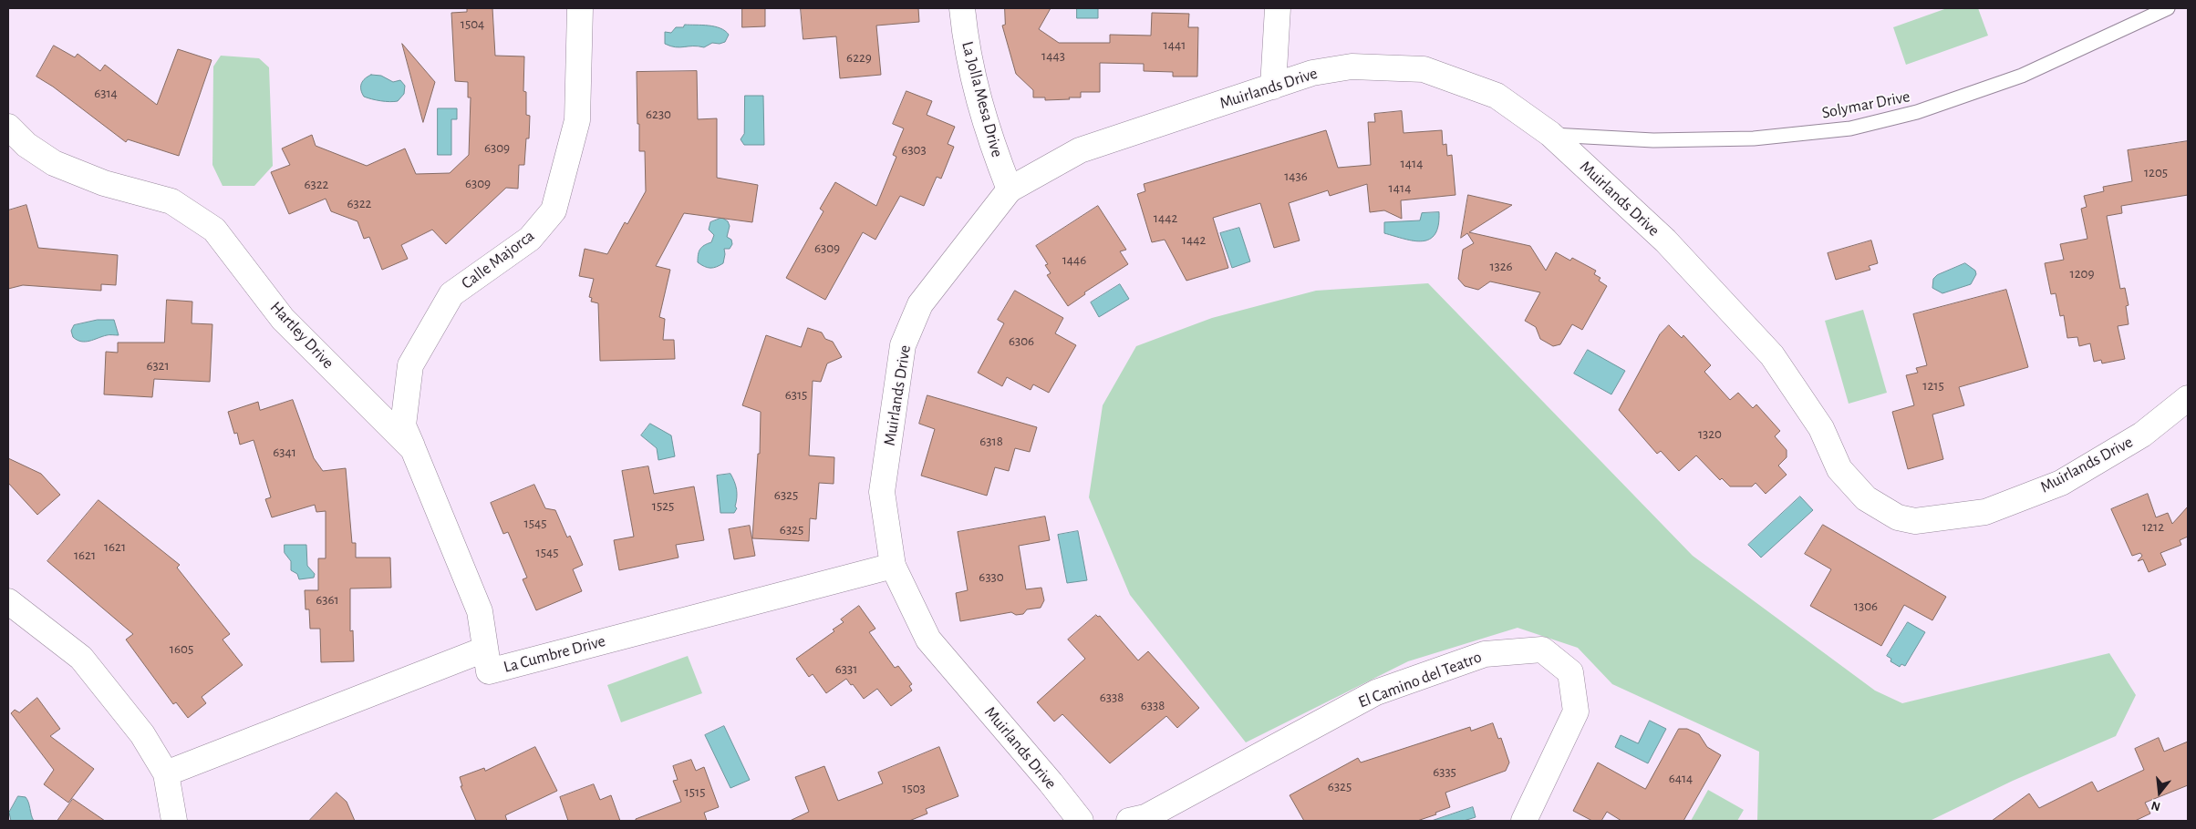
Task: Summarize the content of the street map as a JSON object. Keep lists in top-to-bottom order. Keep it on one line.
{"streets":{"street":["Muirlands Drive","La Jolla Mesa Drive","Calle Majorca","Hartley Drive","La Cumbre Drive","El Camino del Teatro"],"lane":["Solymar Drive"]},"crossings":[["Muirlands Drive","La Jolla Mesa Drive"],["Muirlands Drive","Solymar Drive"],["Muirlands Drive","La Cumbre Drive"],["Calle Majorca","Hartley Drive"],["Hartley Drive","La Cumbre Drive"]],"house_numbers":["1504","1441","1443","6229","6314","6230","6309","6303","1414","1205","1436","6309","6322","1414","6322","1442","1442","6309","1446","1326","1209","6306","6321","1215","6315","1320","6318","6341","6325","1525","1545","1212","6325","1621","1545","1621","6330","6361","1306","1605","6331","6338","6338","6335","6414","6325","1503","1515"],"north":"bottom"}
